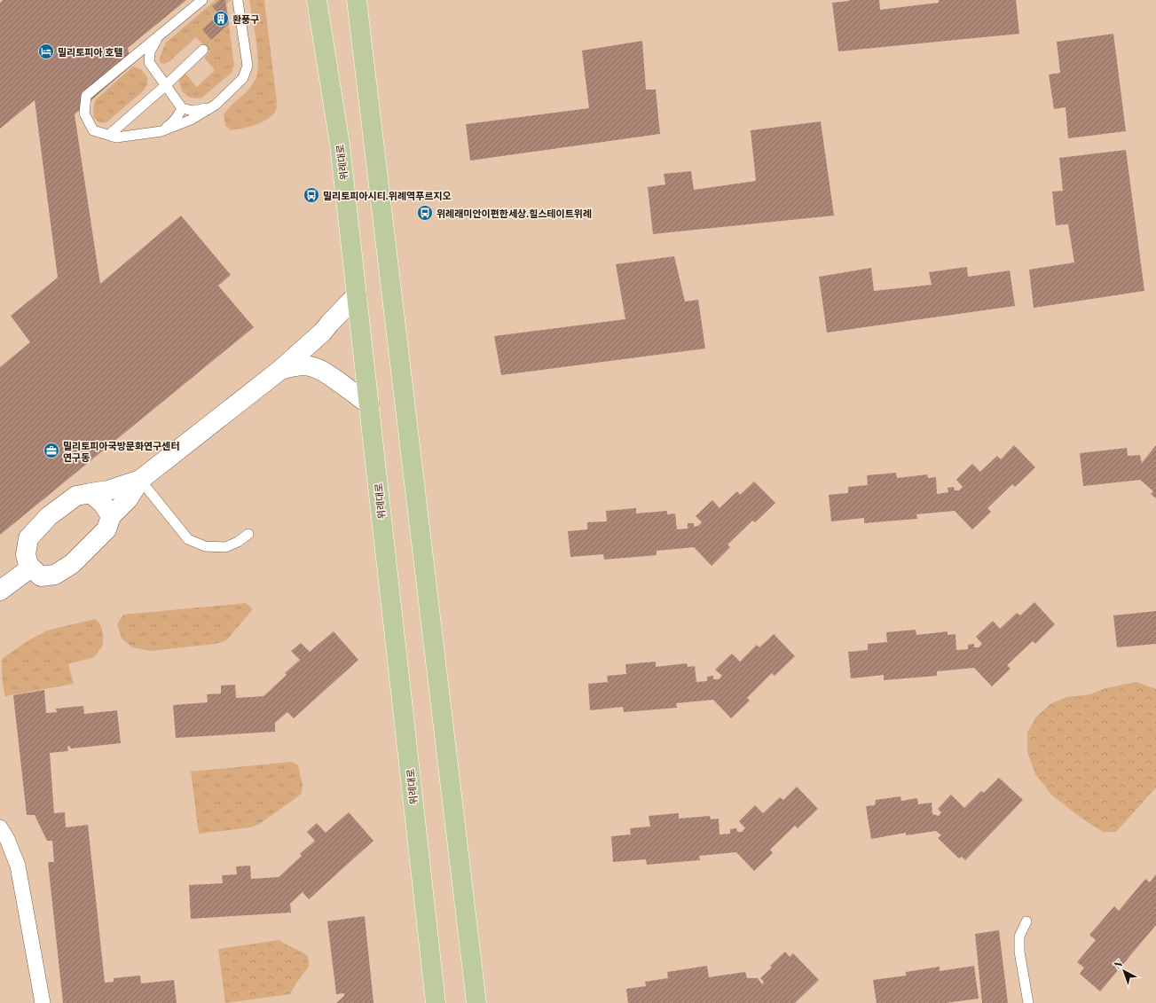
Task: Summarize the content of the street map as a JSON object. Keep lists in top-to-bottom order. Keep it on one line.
{"streets":{"main road":["위례대로"]},"places":{"building":["환풍구"],"hotel":["밀리토피아 호텔"],"bus stop":["밀리토피아시티.위례역푸르지오","위례래미안이편한세상.힐스테이트위례"],"office":["밀리토피아국방문화연구센터 연구동"]},"north":"top left"}
